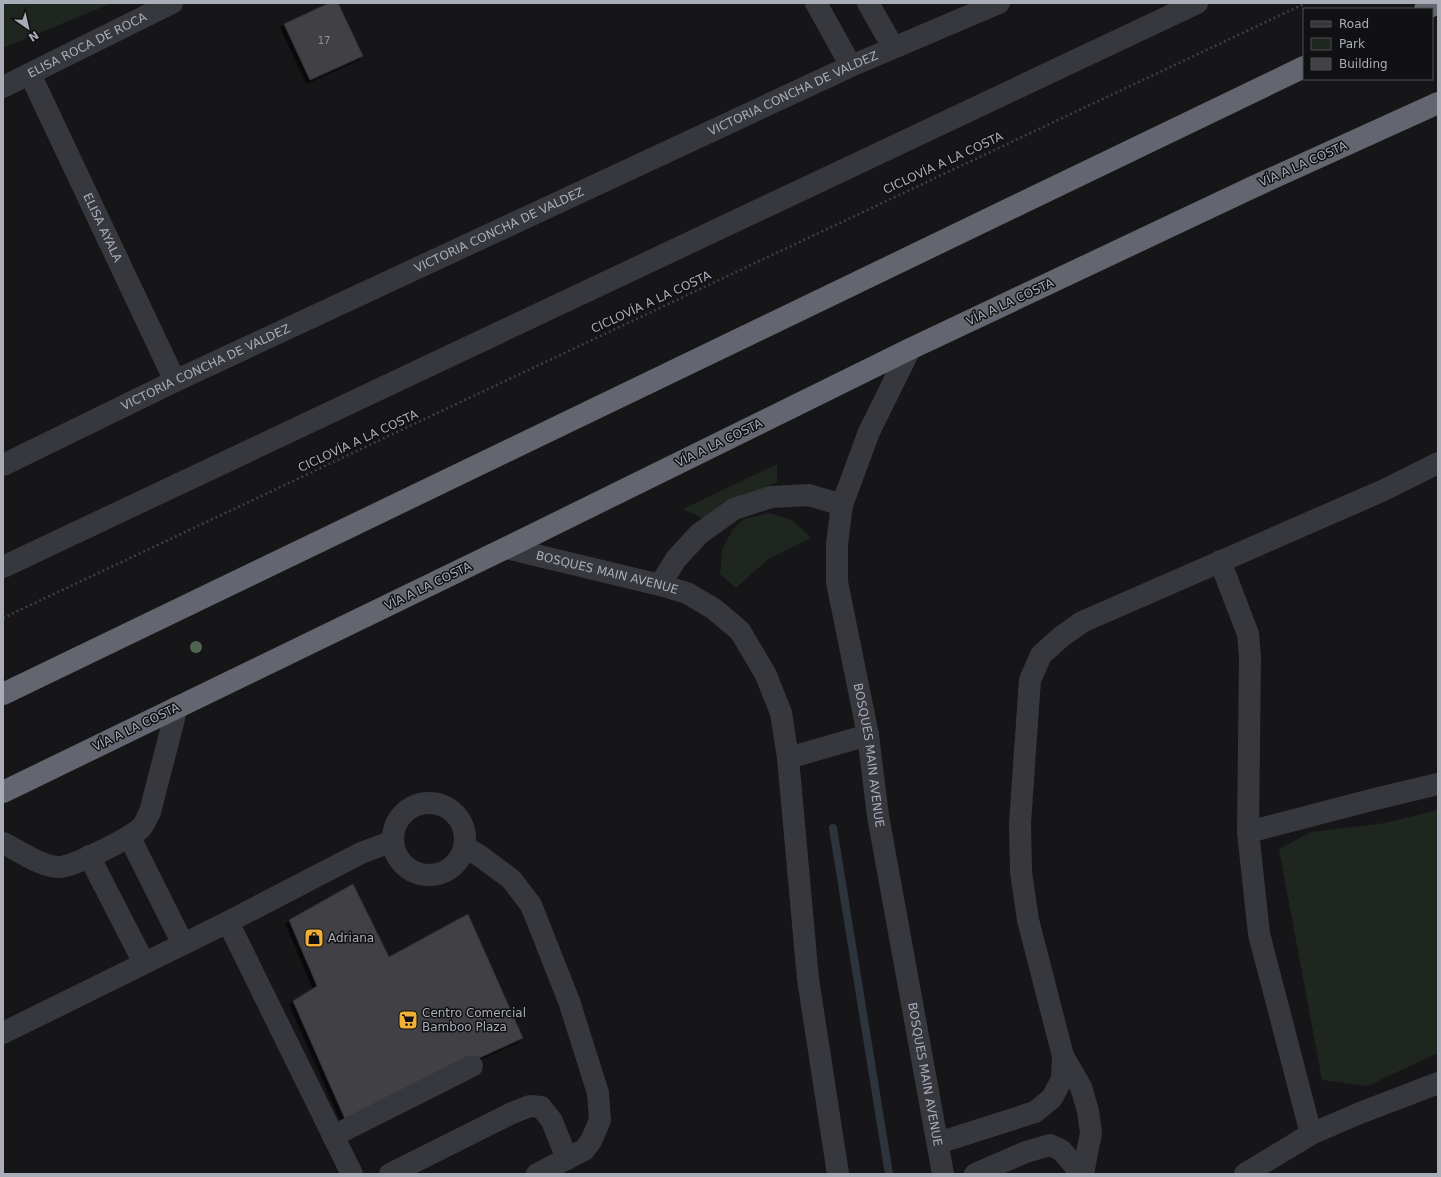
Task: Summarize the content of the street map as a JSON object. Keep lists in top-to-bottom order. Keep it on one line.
{"streets":{"highway":["VÍA A LA COSTA"],"street":["ELISA ROCA DE ROCA","VICTORIA CONCHA DE VALDEZ","ELISA AYALA","BOSQUES MAIN AVENUE"],"path":["CICLOVÍA A LA COSTA"]},"crossings":[["ELISA ROCA DE ROCA","ELISA AYALA"],["VICTORIA CONCHA DE VALDEZ","ELISA AYALA"],["VÍA A LA COSTA","BOSQUES MAIN AVENUE"]],"places":{"shop":["Adriana"],"supermarket":["Centro Comercial Bamboo Plaza"]},"house_numbers":["17"],"legend":["Road","Park","Building"],"north":"bottom right"}
